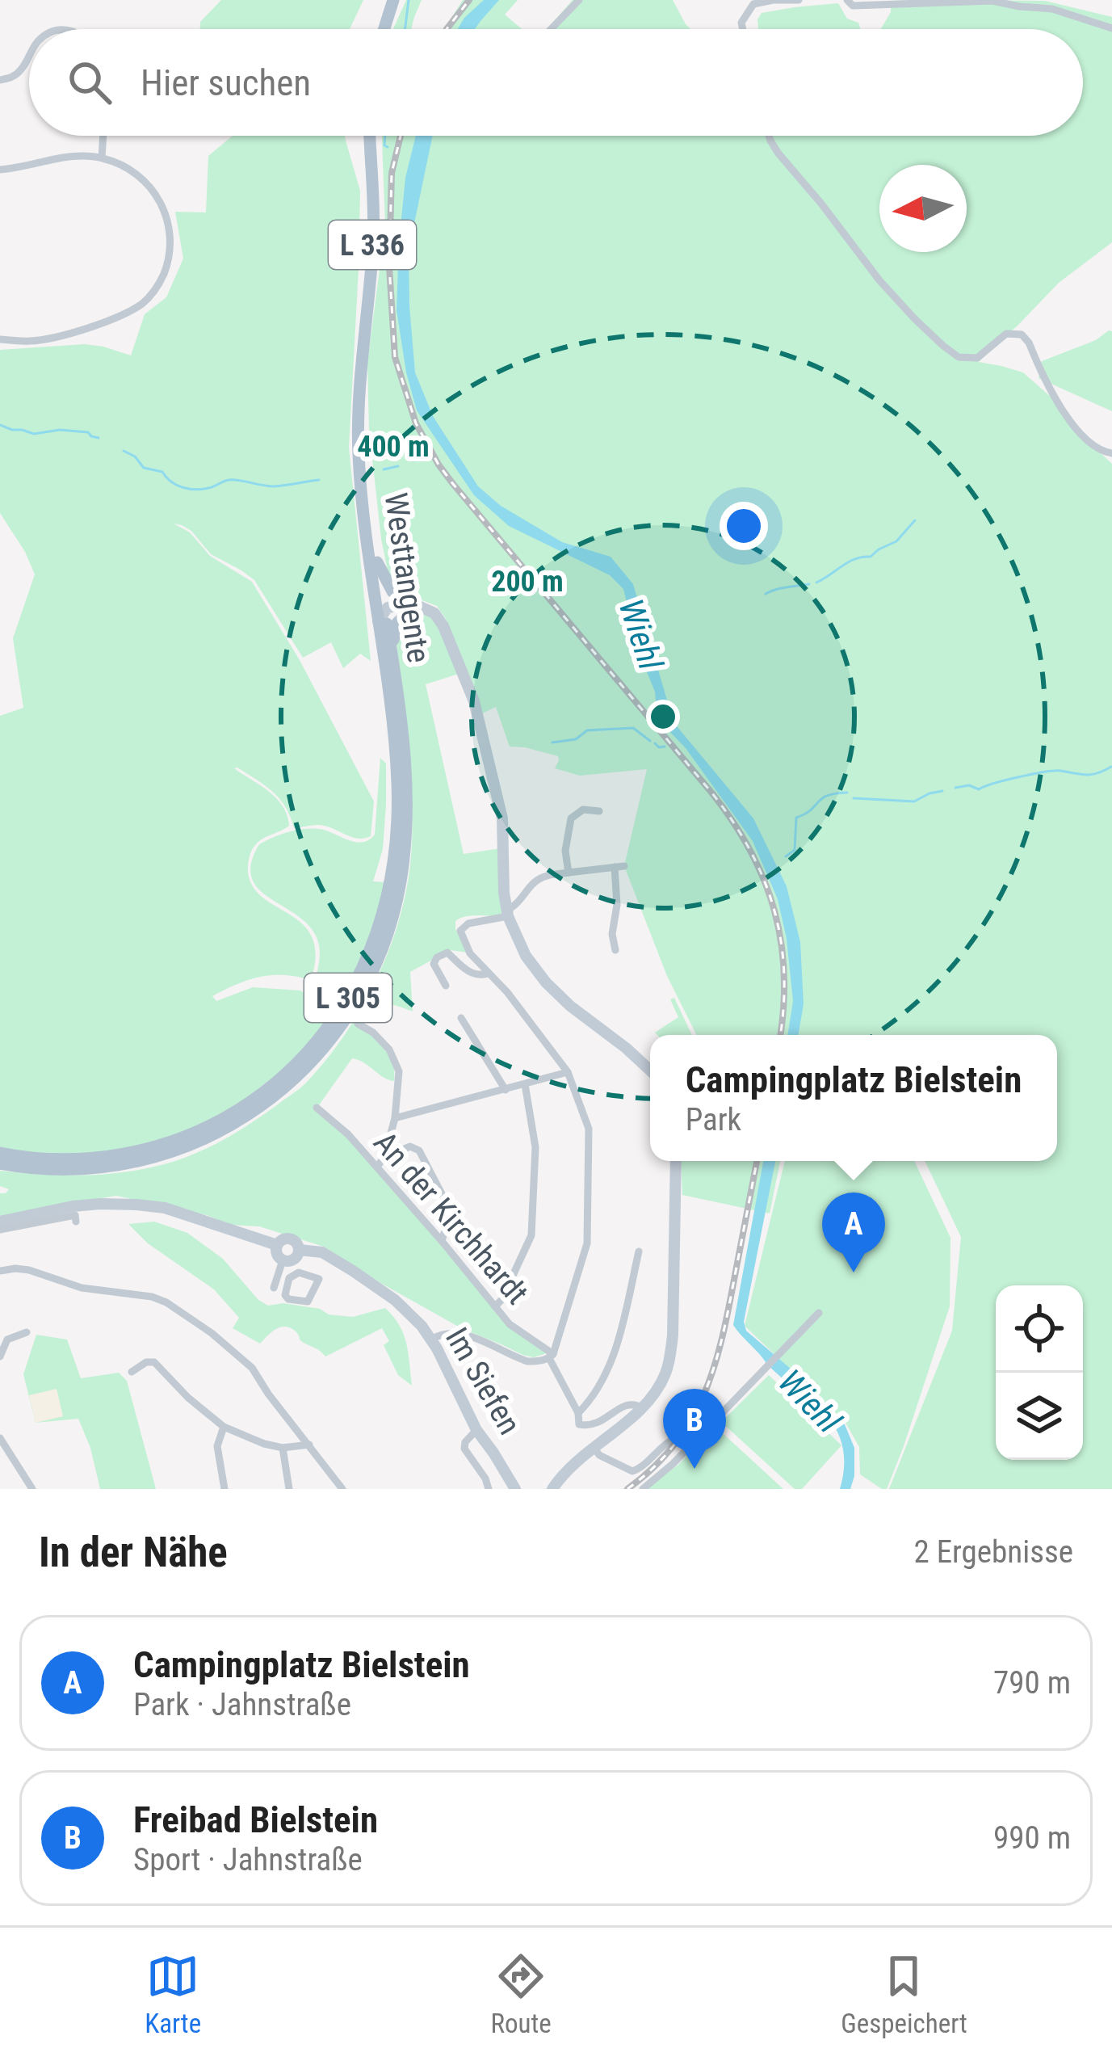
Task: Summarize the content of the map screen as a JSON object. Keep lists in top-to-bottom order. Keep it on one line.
{"streets":{"main road":["L 336","Westtangente","L 305","Im Siefen"],"street":["An der Kirchhardt"]},"crossings":[["L 336","Westtangente"]],"water":["Wiehl"],"north":"left","page":{"search":"Hier suchen","popup":["Campingplatz Bielstein","Park"],"pins":["A","B"],"heading":["In der Nähe","2 Ergebnisse"],"list":[{"mark":"A","name":"Campingplatz Bielstein","note":"Park · Jahnstraße","value":"790 m"},{"mark":"B","name":"Freibad Bielstein","note":"Sport · Jahnstraße","value":"990 m"}],"nav":["Karte","Route","Gespeichert"]},"rings":["400 m","200 m"]}
